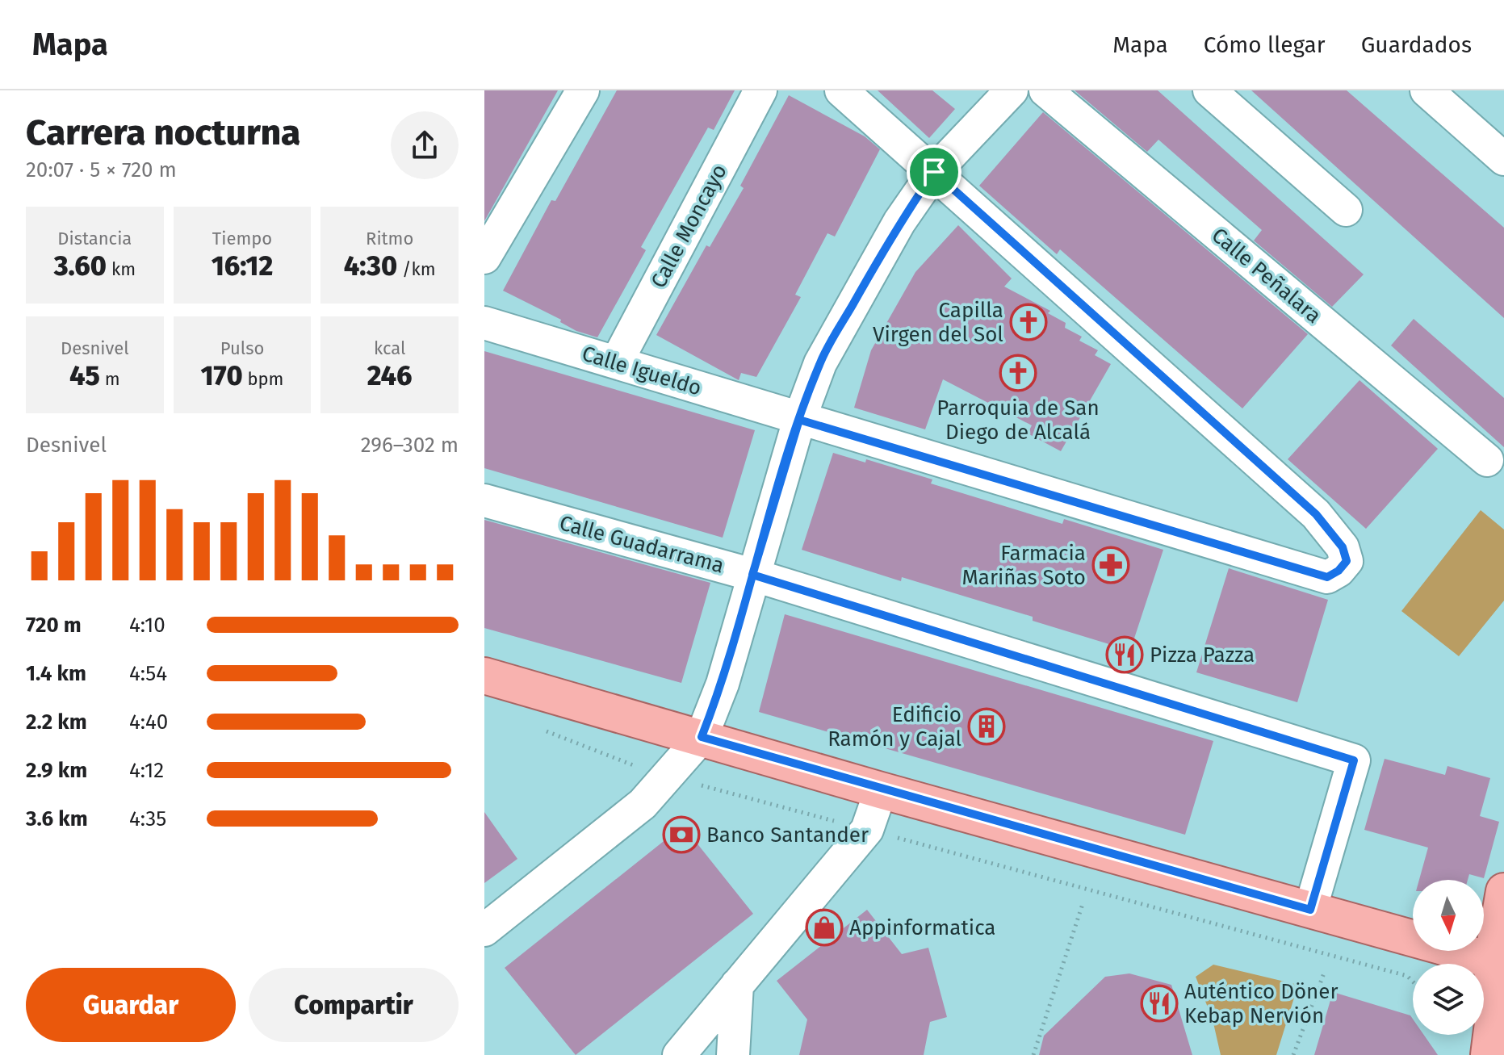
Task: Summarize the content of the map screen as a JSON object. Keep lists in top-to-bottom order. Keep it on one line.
{"streets":{"street":["Calle Moncayo","Calle Peñalara","Calle Igueldo","Calle Guadarrama"]},"crossings":[["Calle Moncayo","Calle Igueldo"]],"places":{"church":["Capilla Virgen del Sol","Parroquia de San Diego de Alcalá"],"pharmacy":["Farmacia Mariñas Soto"],"restaurant":["Pizza Pazza","Auténtico Döner Kebap Nervión"],"building":["Edificio Ramón y Cajal"],"bank":["Banco Santander"],"shop":["Appinformatica"]},"north":"bottom","page":{"header":"Mapa","nav":["Mapa","Cómo llegar","Guardados"],"heading":["Carrera nocturna","20:07 · 5 × 720 m"],"stats":[["Distancia","3.60 km"],["Tiempo","16:12"],["Ritmo","4:30 /km"],["Desnivel","45 m"],["Pulso","170 bpm"],["kcal","246"]],"chart":["Desnivel","296–302 m"],"list":[{"name":"720 m","note":"4:10"},{"name":"1.4 km","note":"4:54"},{"name":"2.2 km","note":"4:40"},{"name":"2.9 km","note":"4:12"},{"name":"3.6 km","note":"4:35"}],"buttons":["Guardar","Compartir"]}}
